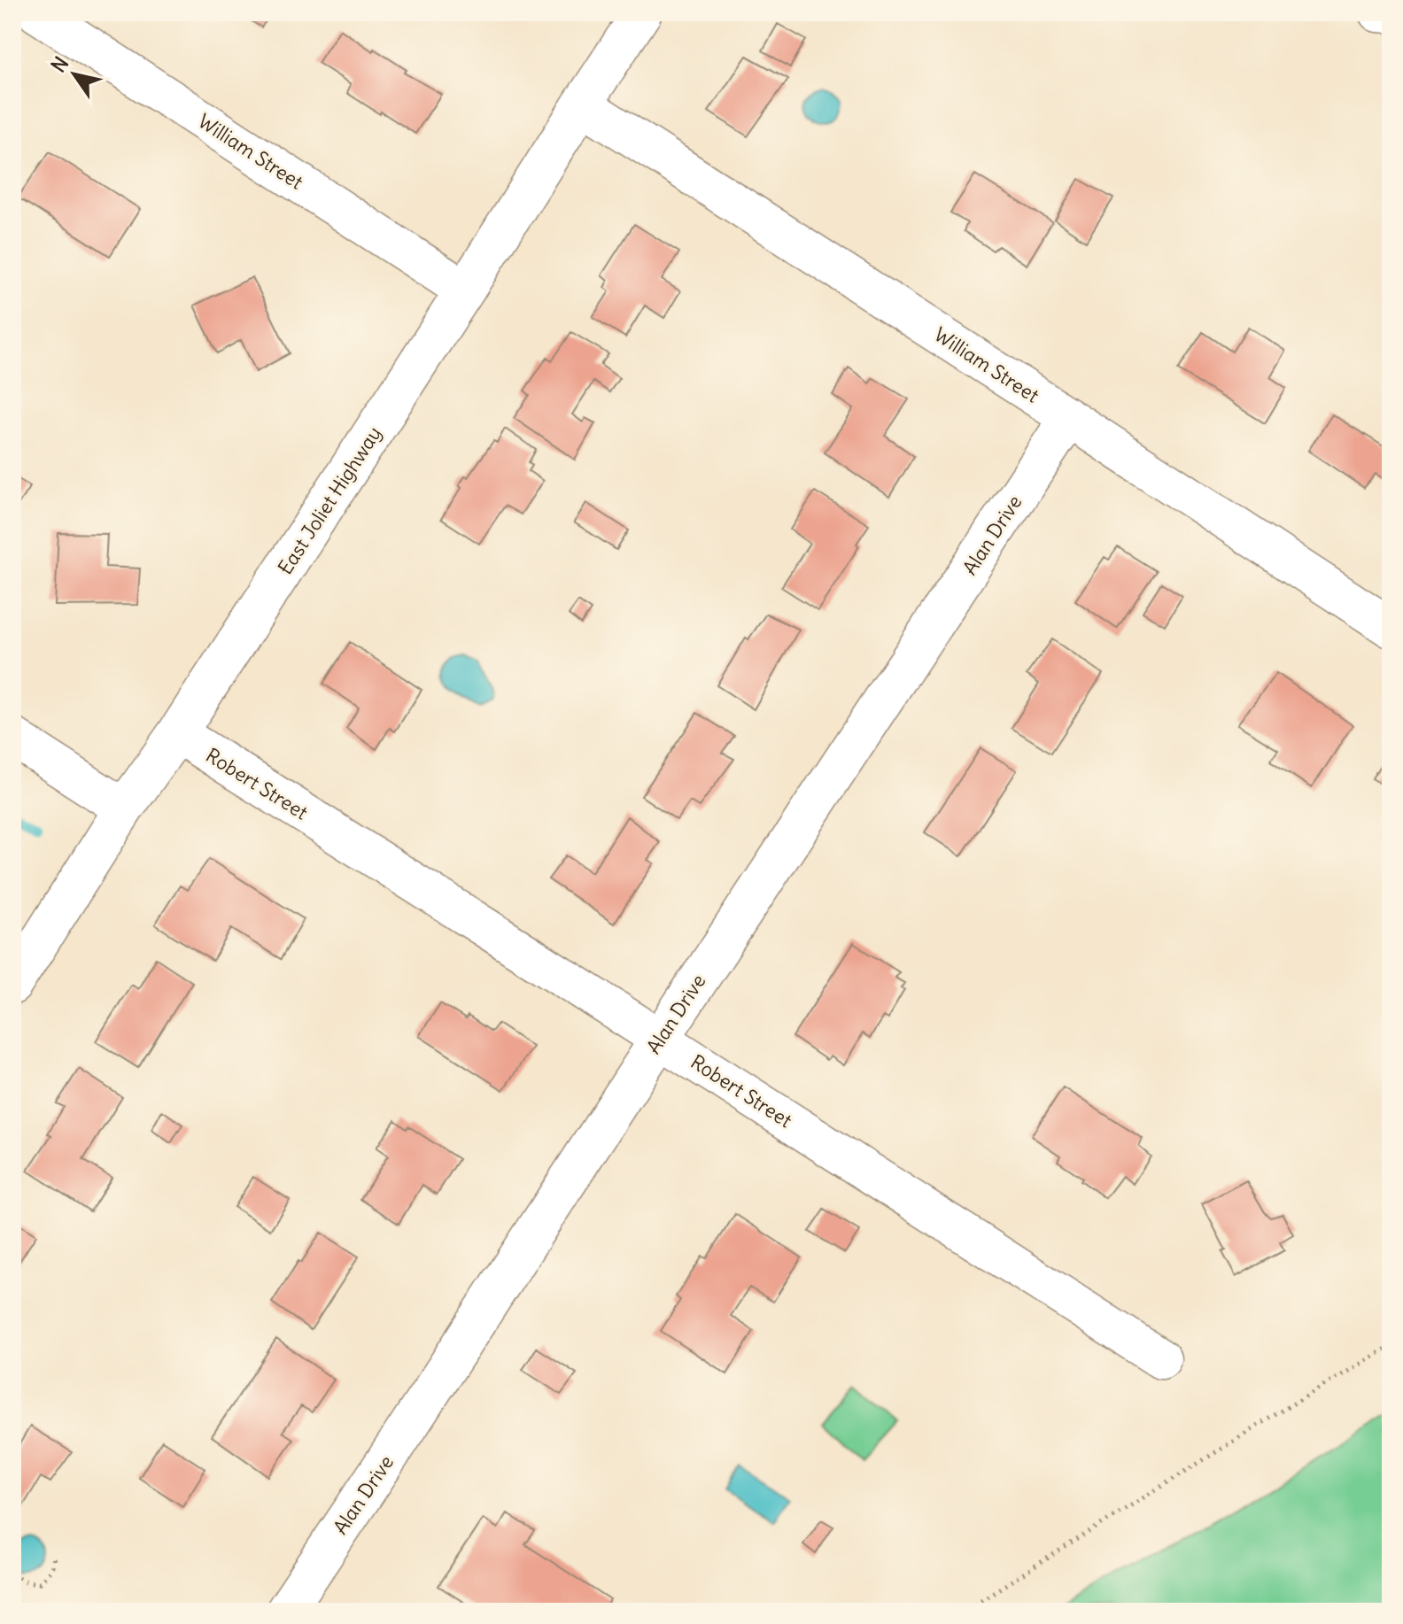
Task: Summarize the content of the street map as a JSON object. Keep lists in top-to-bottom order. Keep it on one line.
{"streets":{"street":["William Street","East Joliet Highway","Alan Drive","Robert Street"]},"crossings":[["William Street","East Joliet Highway"],["William Street","Alan Drive"],["East Joliet Highway","Robert Street"],["Alan Drive","Robert Street"]],"north":"top left"}
